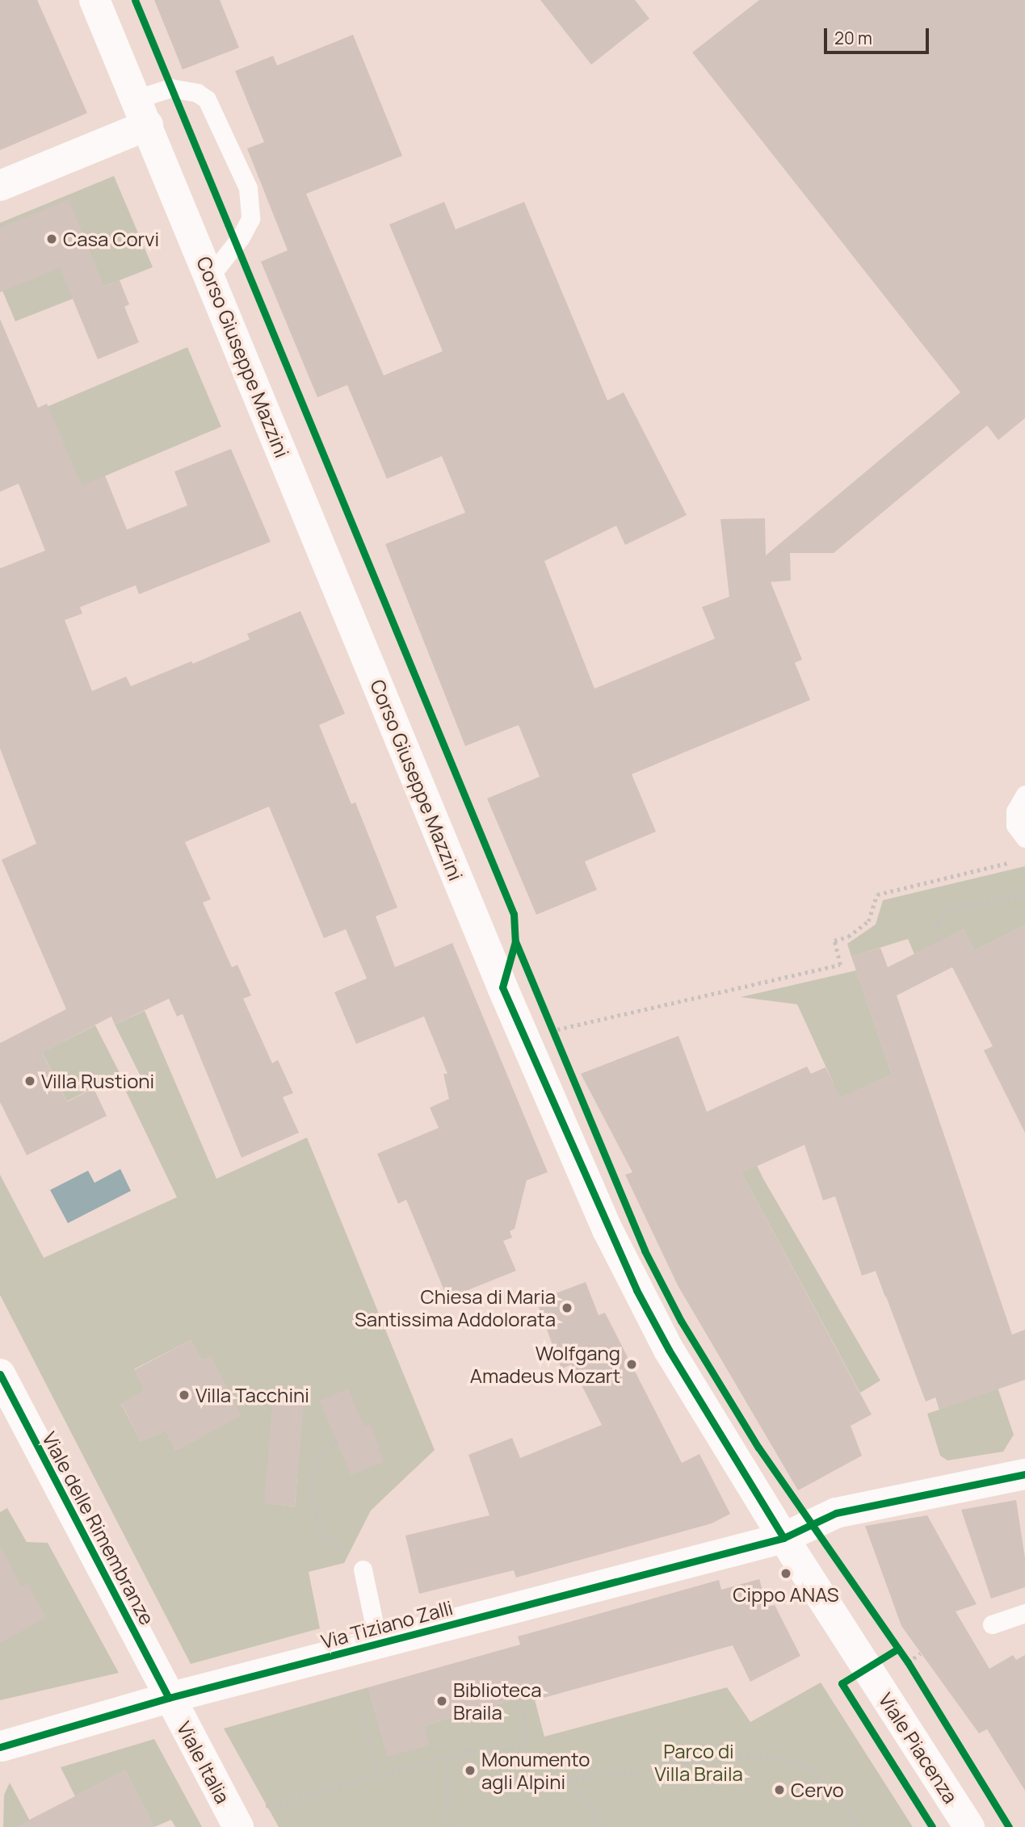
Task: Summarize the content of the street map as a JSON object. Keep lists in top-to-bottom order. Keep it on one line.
{"streets":{"street":["Corso Giuseppe Mazzini","Viale delle Rimembranze","Via Tiziano Zalli","Viale Piacenza","Viale Italia"]},"crossings":[["Corso Giuseppe Mazzini","Via Tiziano Zalli"],["Corso Giuseppe Mazzini","Viale Piacenza"],["Viale delle Rimembranze","Via Tiziano Zalli"],["Viale delle Rimembranze","Viale Italia"],["Via Tiziano Zalli","Viale Italia"]],"parks":["Parco di Villa Braila"],"places":["Casa Corvi","Villa Rustioni","Chiesa di Maria Santissima Addolorata","Wolfgang Amadeus Mozart","Villa Tacchini","Cippo ANAS","Biblioteca Braila","Monumento agli Alpini","Cervo"],"scale_bar":"20 m"}
